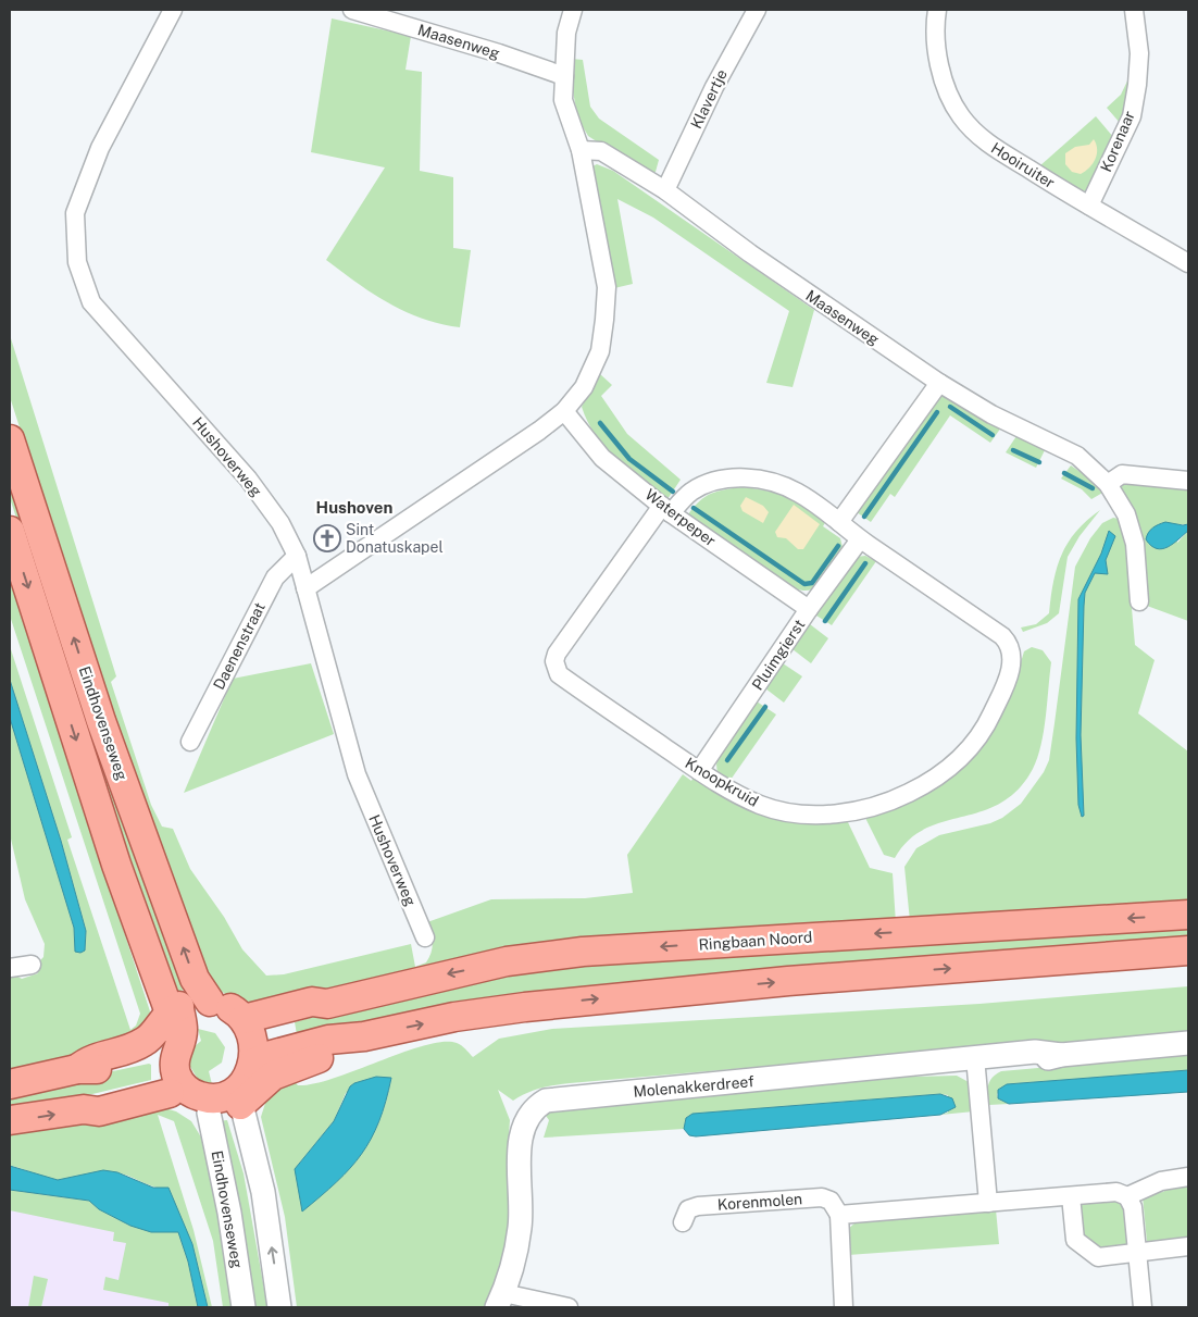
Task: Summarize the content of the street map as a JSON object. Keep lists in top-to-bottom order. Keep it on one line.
{"streets":{"main road":["Eindhovenseweg","Ringbaan Noord"],"street":["Maasenweg","Klavertje","Korenaar","Hooiruiter","Hushoverweg","Waterpeper","Daenenstraat","Pluimgierst","Knoopkruid","Molenakkerdreef","Korenmolen"]},"crossings":[["Maasenweg","Klavertje"],["Korenaar","Hooiruiter"],["Hushoverweg","Daenenstraat"],["Waterpeper","Pluimgierst"],["Waterpeper","Knoopkruid"],["Pluimgierst","Knoopkruid"]],"districts":["Hushoven"],"places":{"church":["Sint Donatuskapel"]}}
